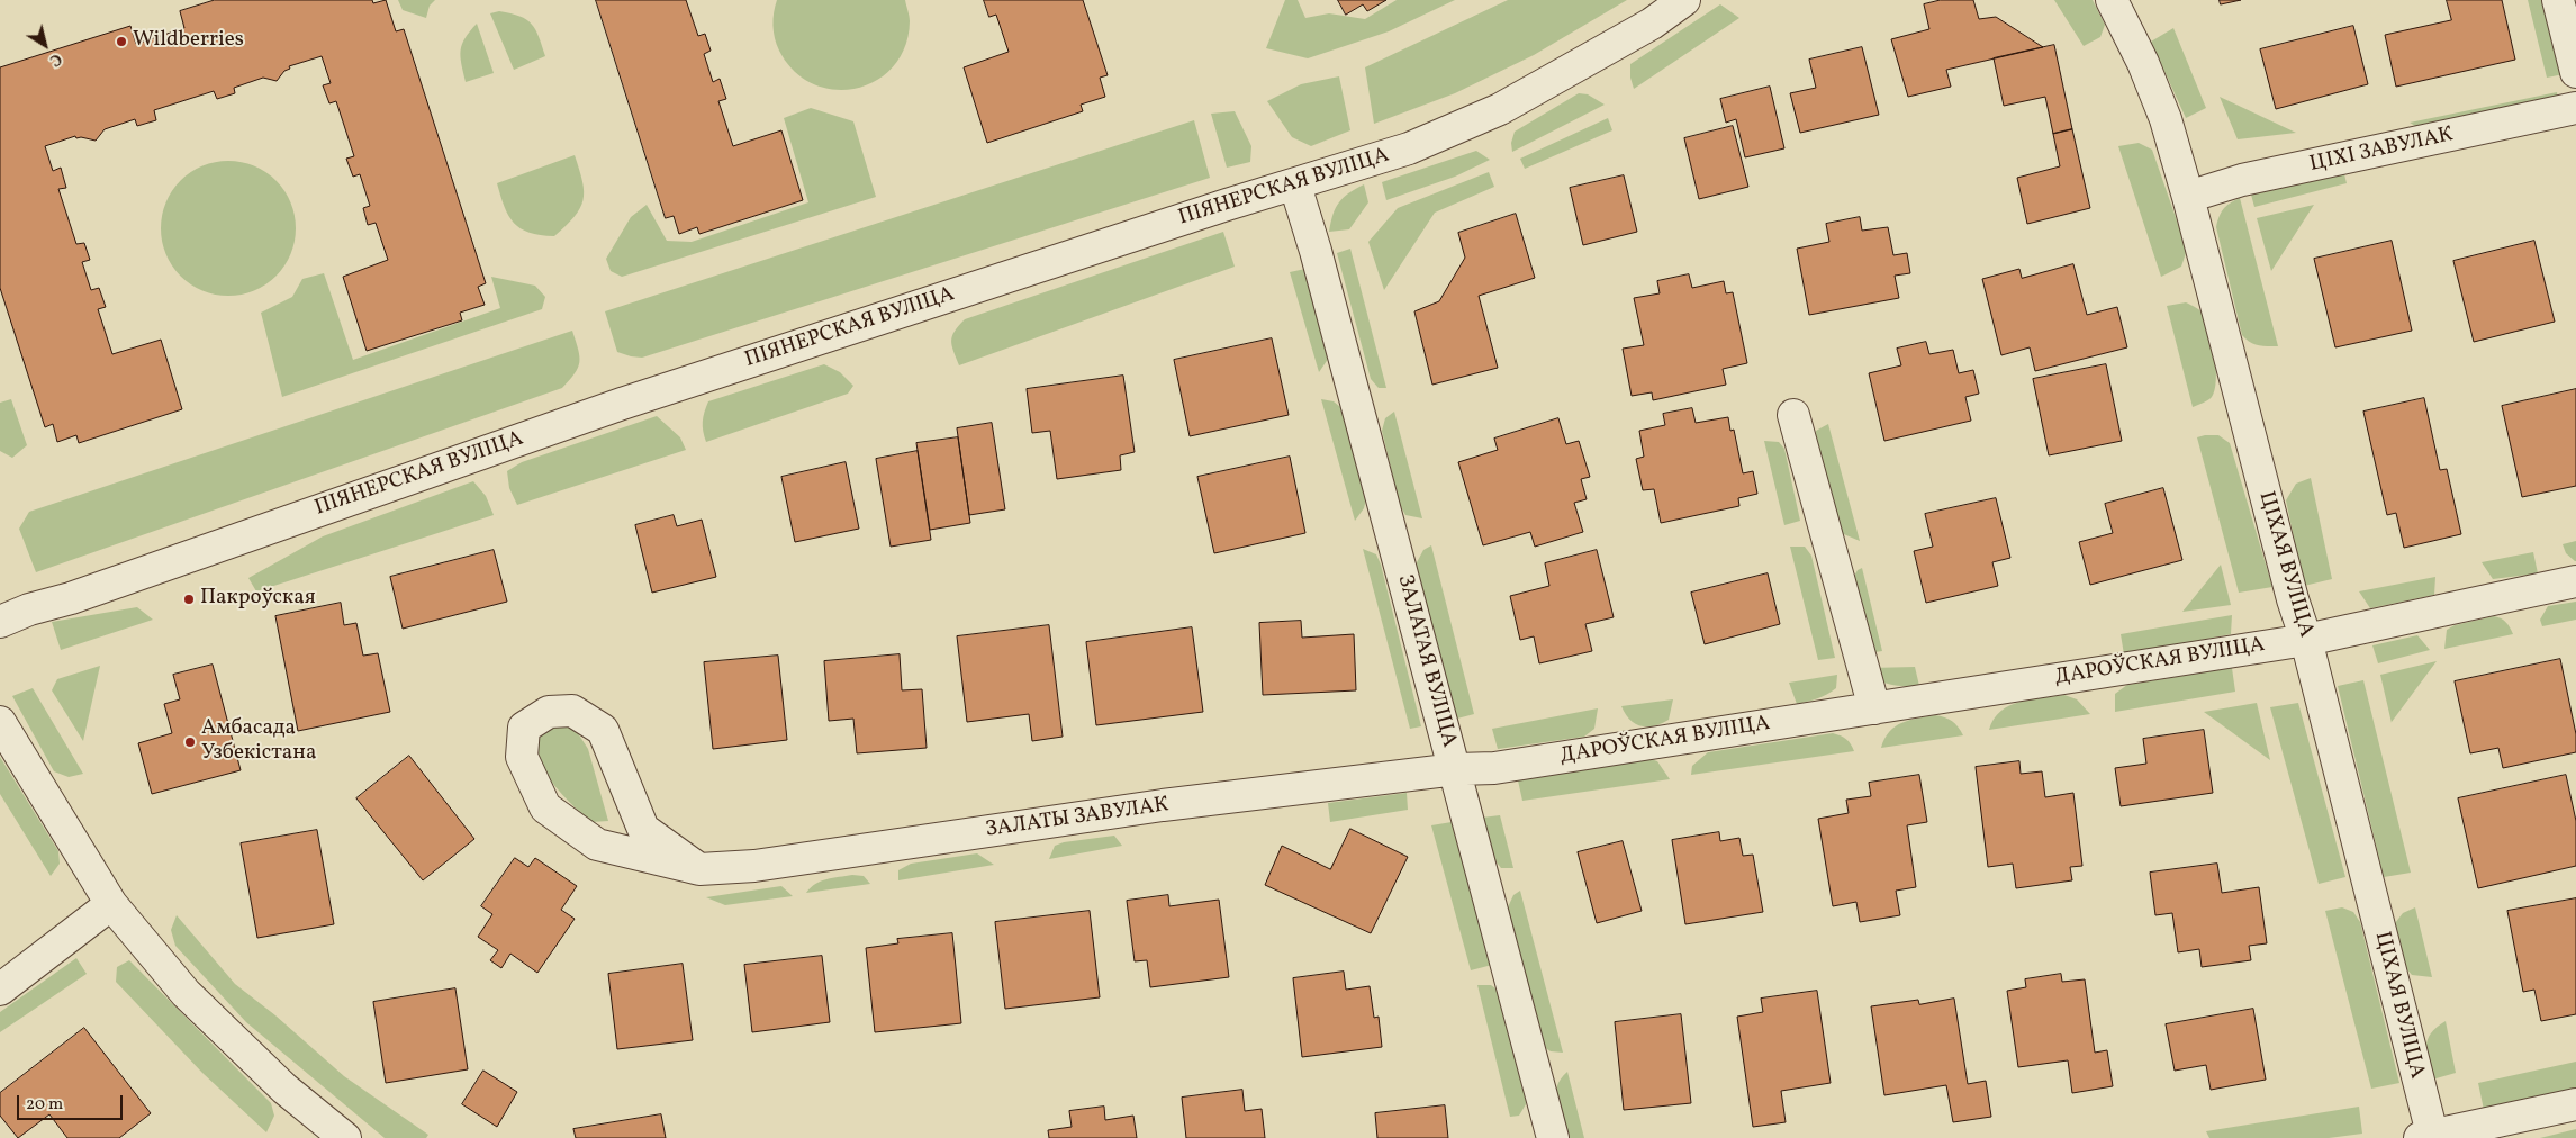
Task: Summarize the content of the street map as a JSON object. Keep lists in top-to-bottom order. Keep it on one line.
{"streets":{"street":["ЦІХІ ЗАВУЛАК","ПІЯНЕРСКАЯ ВУЛІЦА","ЦІХАЯ ВУЛІЦА","ЗАЛАТАЯ ВУЛІЦА","ДАРОЎСКАЯ ВУЛІЦА","ЗАЛАТЫ ЗАВУЛАК"]},"crossings":[["ЦІХІ ЗАВУЛАК","ЦІХАЯ ВУЛІЦА"],["ПІЯНЕРСКАЯ ВУЛІЦА","ЗАЛАТАЯ ВУЛІЦА"],["ЦІХАЯ ВУЛІЦА","ДАРОЎСКАЯ ВУЛІЦА"],["ЗАЛАТАЯ ВУЛІЦА","ДАРОЎСКАЯ ВУЛІЦА"],["ЗАЛАТАЯ ВУЛІЦА","ЗАЛАТЫ ЗАВУЛАК"],["ДАРОЎСКАЯ ВУЛІЦА","ЗАЛАТЫ ЗАВУЛАК"]],"places":["Wildberries","Пакроўская","Амбасада Узбекістана"],"scale_bar":"20 m","north":"bottom right"}
